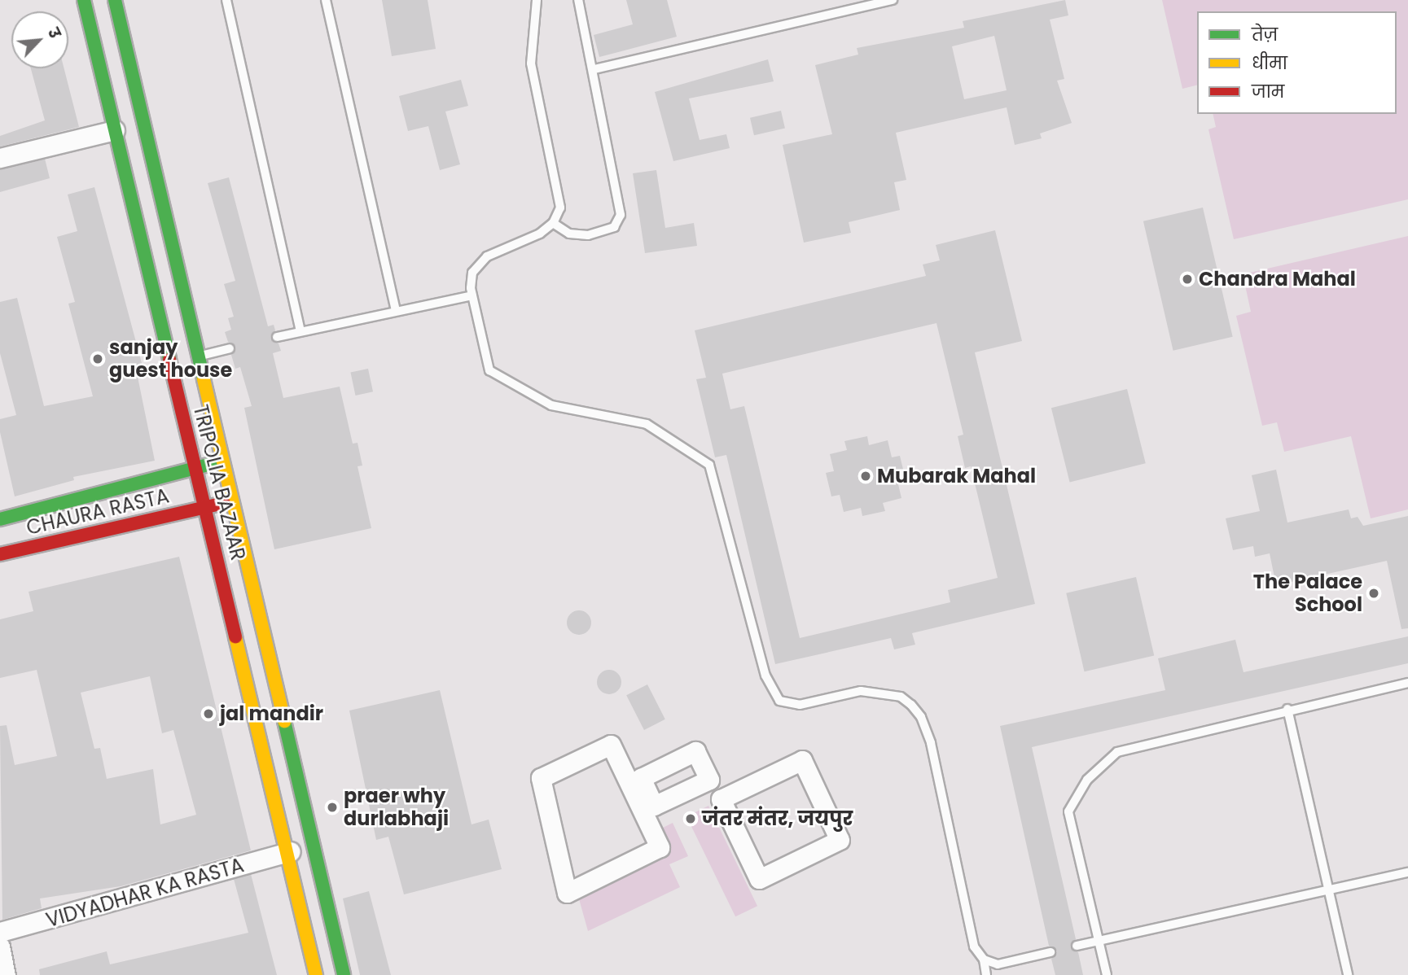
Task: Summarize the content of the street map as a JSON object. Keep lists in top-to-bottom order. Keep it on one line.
{"streets":{"main road":["TRIPOLIA BAZAAR","CHAURA RASTA"],"street":["VIDYADHAR KA RASTA"]},"crossings":[["TRIPOLIA BAZAAR","CHAURA RASTA"],["TRIPOLIA BAZAAR","VIDYADHAR KA RASTA"]],"places":["Chandra Mahal","sanjay guest house","Mubarak Mahal","The Palace School","jal mandir","praer why durlabhaji","जंतर मंतर, जयपुर"],"legend":["तेज़","धीमा","जाम"],"north":"top right"}
